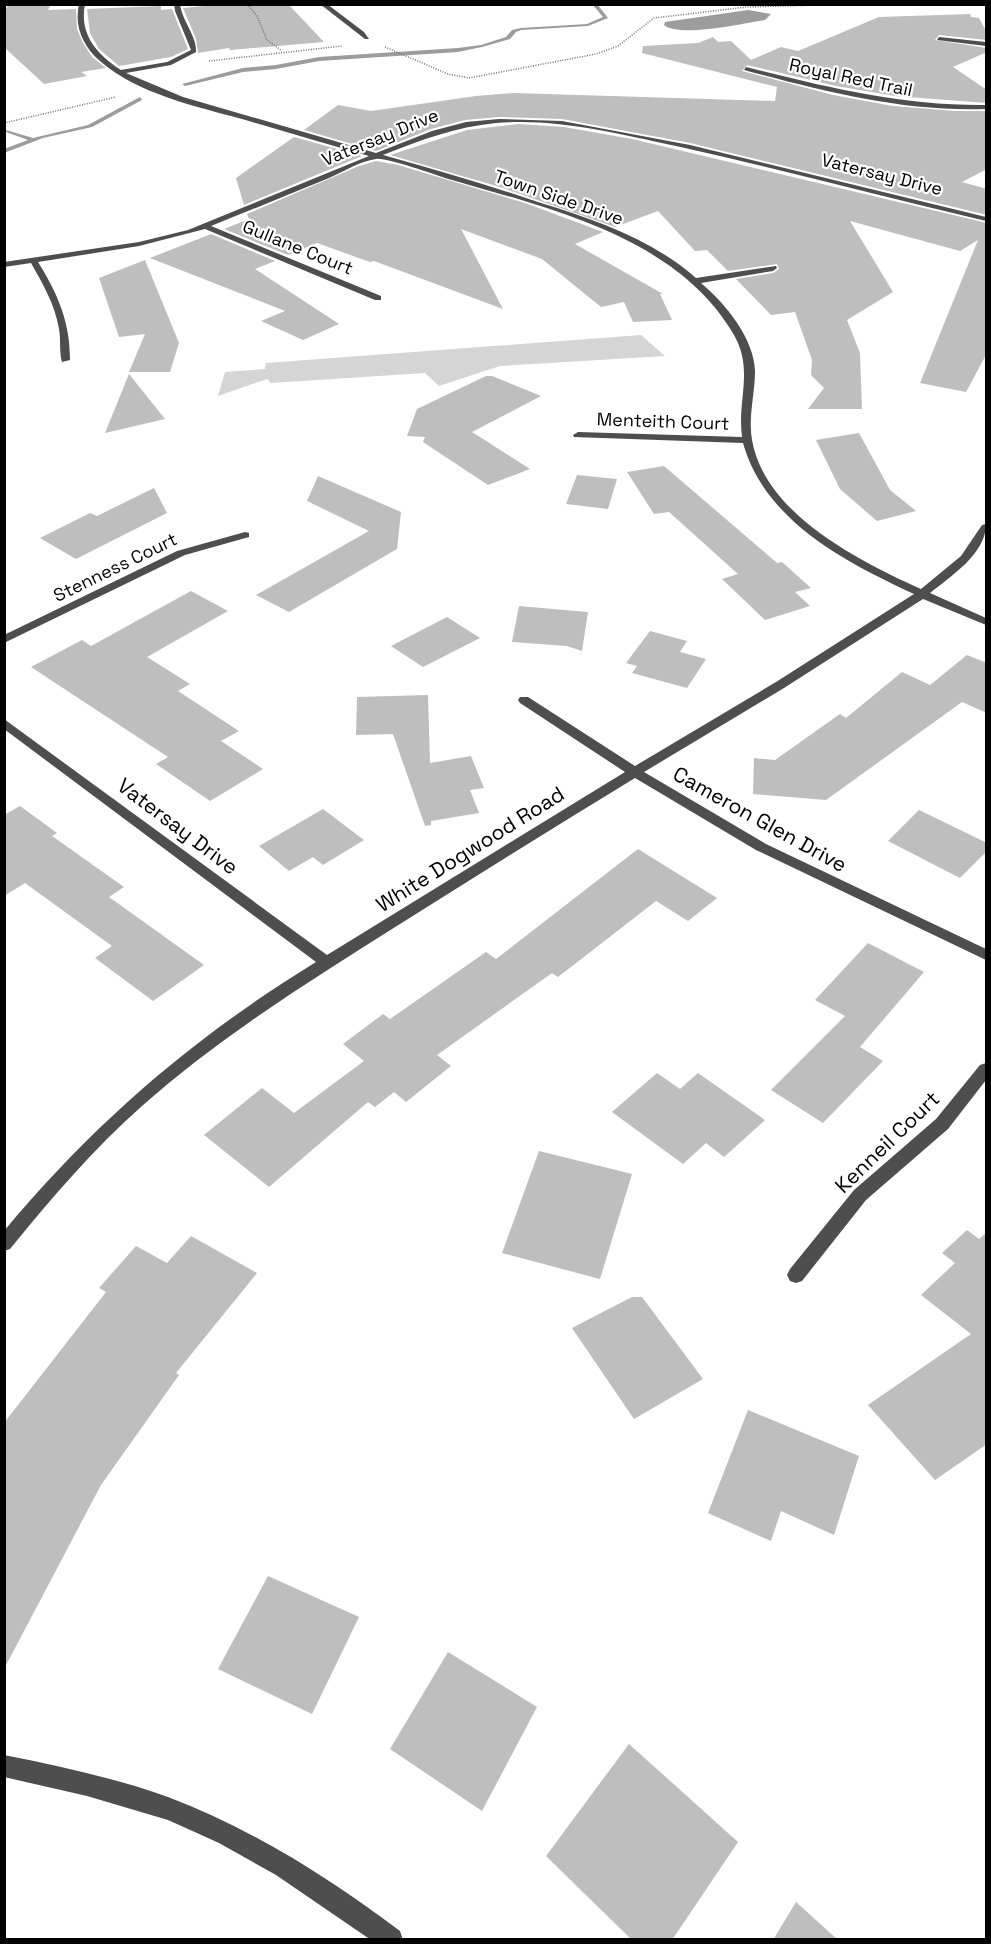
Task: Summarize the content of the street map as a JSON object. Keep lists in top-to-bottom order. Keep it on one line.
{"streets":{"street":["Royal Red Trail","Vatersay Drive","Town Side Drive","Gullane Court","Menteith Court","Stenness Court","Cameron Glen Drive","White Dogwood Road","Kenneil Court"]},"crossings":[["Vatersay Drive","Town Side Drive"],["Vatersay Drive","Gullane Court"],["Vatersay Drive","White Dogwood Road"],["Town Side Drive","Menteith Court"],["Town Side Drive","White Dogwood Road"],["Cameron Glen Drive","White Dogwood Road"]]}
